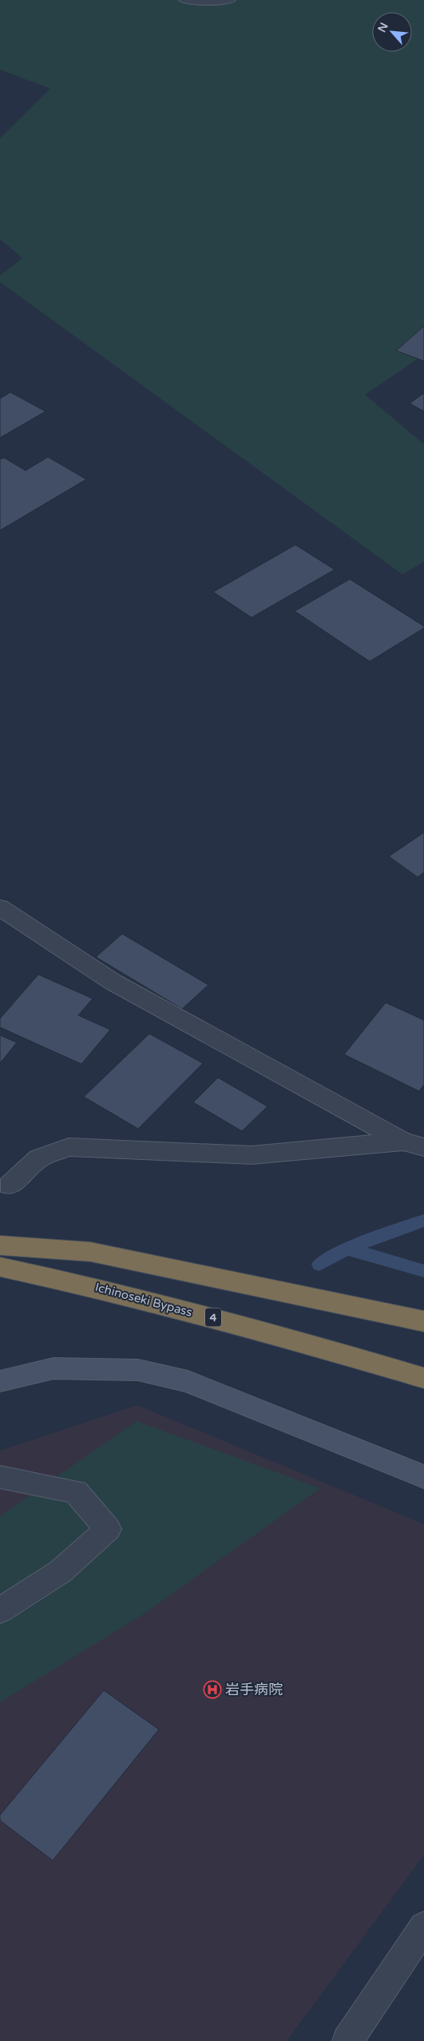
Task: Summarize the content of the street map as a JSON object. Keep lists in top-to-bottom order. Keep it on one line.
{"streets":{"highway":["Ichinoseki Bypass","4"]},"places":{"hospital":["岩手病院"]},"north":"top left"}
